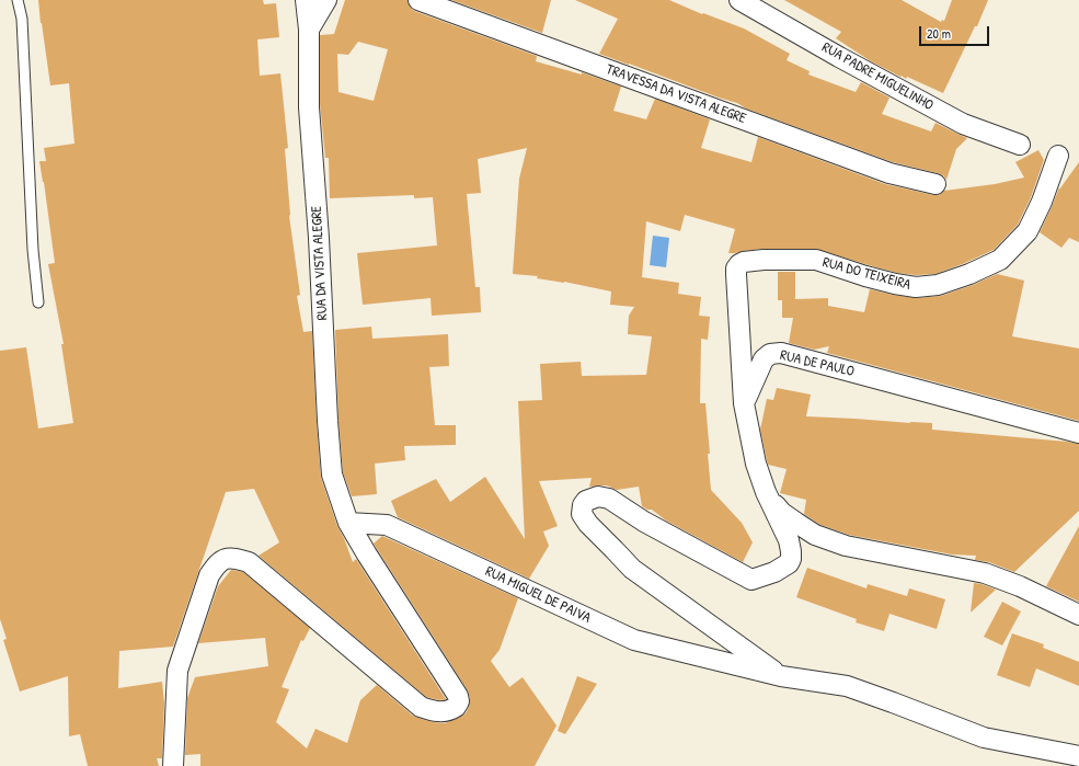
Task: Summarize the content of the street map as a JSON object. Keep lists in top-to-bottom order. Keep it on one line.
{"streets":{"street":["RUA PADRE MIGUELINHO","TRAVESSA DA VISTA ALEGRE","RUA DA VISTA ALEGRE","RUA DO TEIXEIRA","RUA DE PAULO","RUA MIGUEL DE PAIVA"]},"crossings":[["RUA DA VISTA ALEGRE","RUA MIGUEL DE PAIVA"],["RUA DO TEIXEIRA","RUA DE PAULO"]],"scale_bar":"20 m"}
